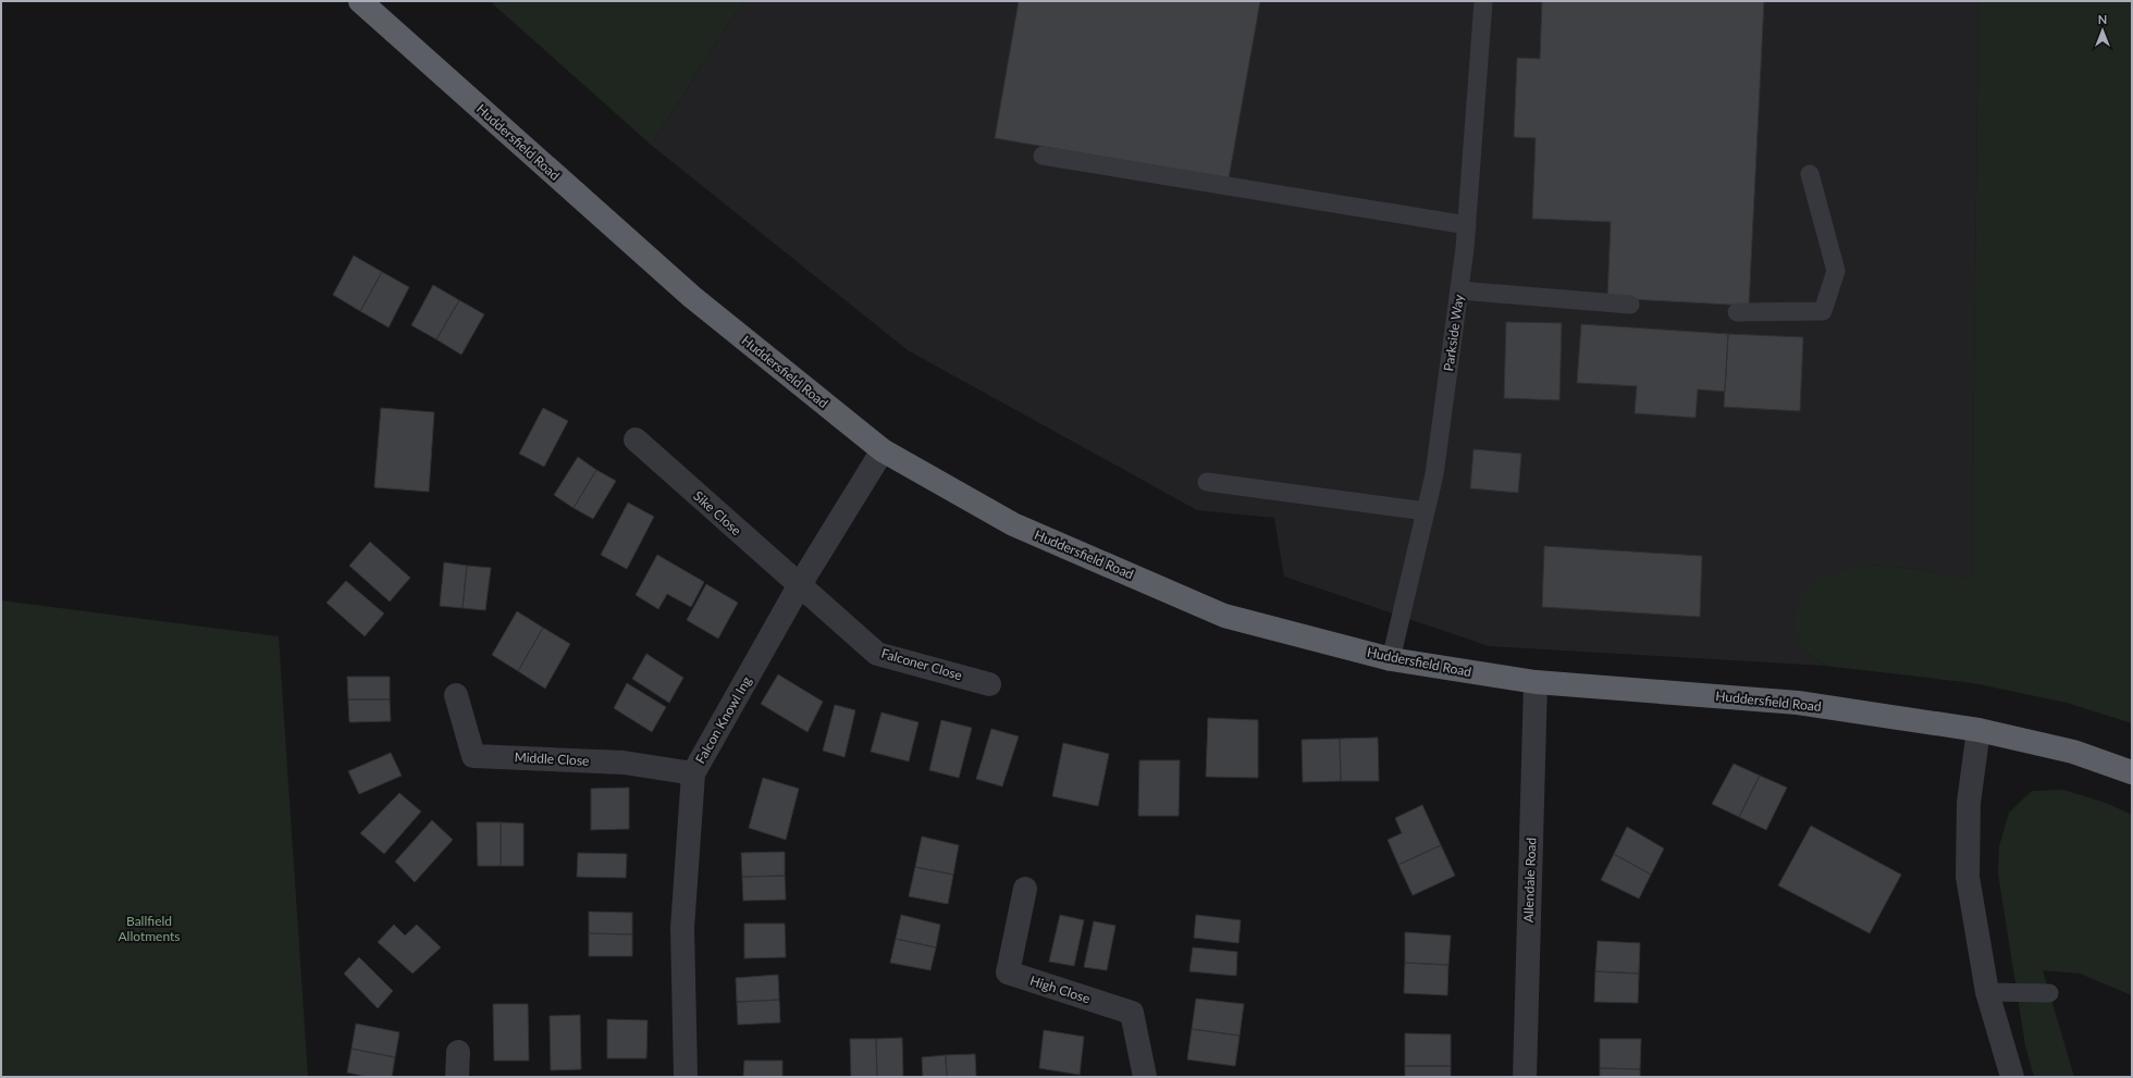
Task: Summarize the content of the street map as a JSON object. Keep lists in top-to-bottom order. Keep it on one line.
{"streets":{"highway":["Huddersfield Road"],"street":["Sike Close","Falconer Close","Falcon Knowl Ing","Middle Close","Allendale Road","High Close"],"lane":["Parkside Way"]},"crossings":[["Huddersfield Road","Parkside Way"],["Huddersfield Road","Falcon Knowl Ing"],["Huddersfield Road","Allendale Road"],["Sike Close","Falconer Close"],["Sike Close","Falcon Knowl Ing"],["Falconer Close","Falcon Knowl Ing"],["Falcon Knowl Ing","Middle Close"]],"parks":["Ballfield Allotments"],"north":"top"}
